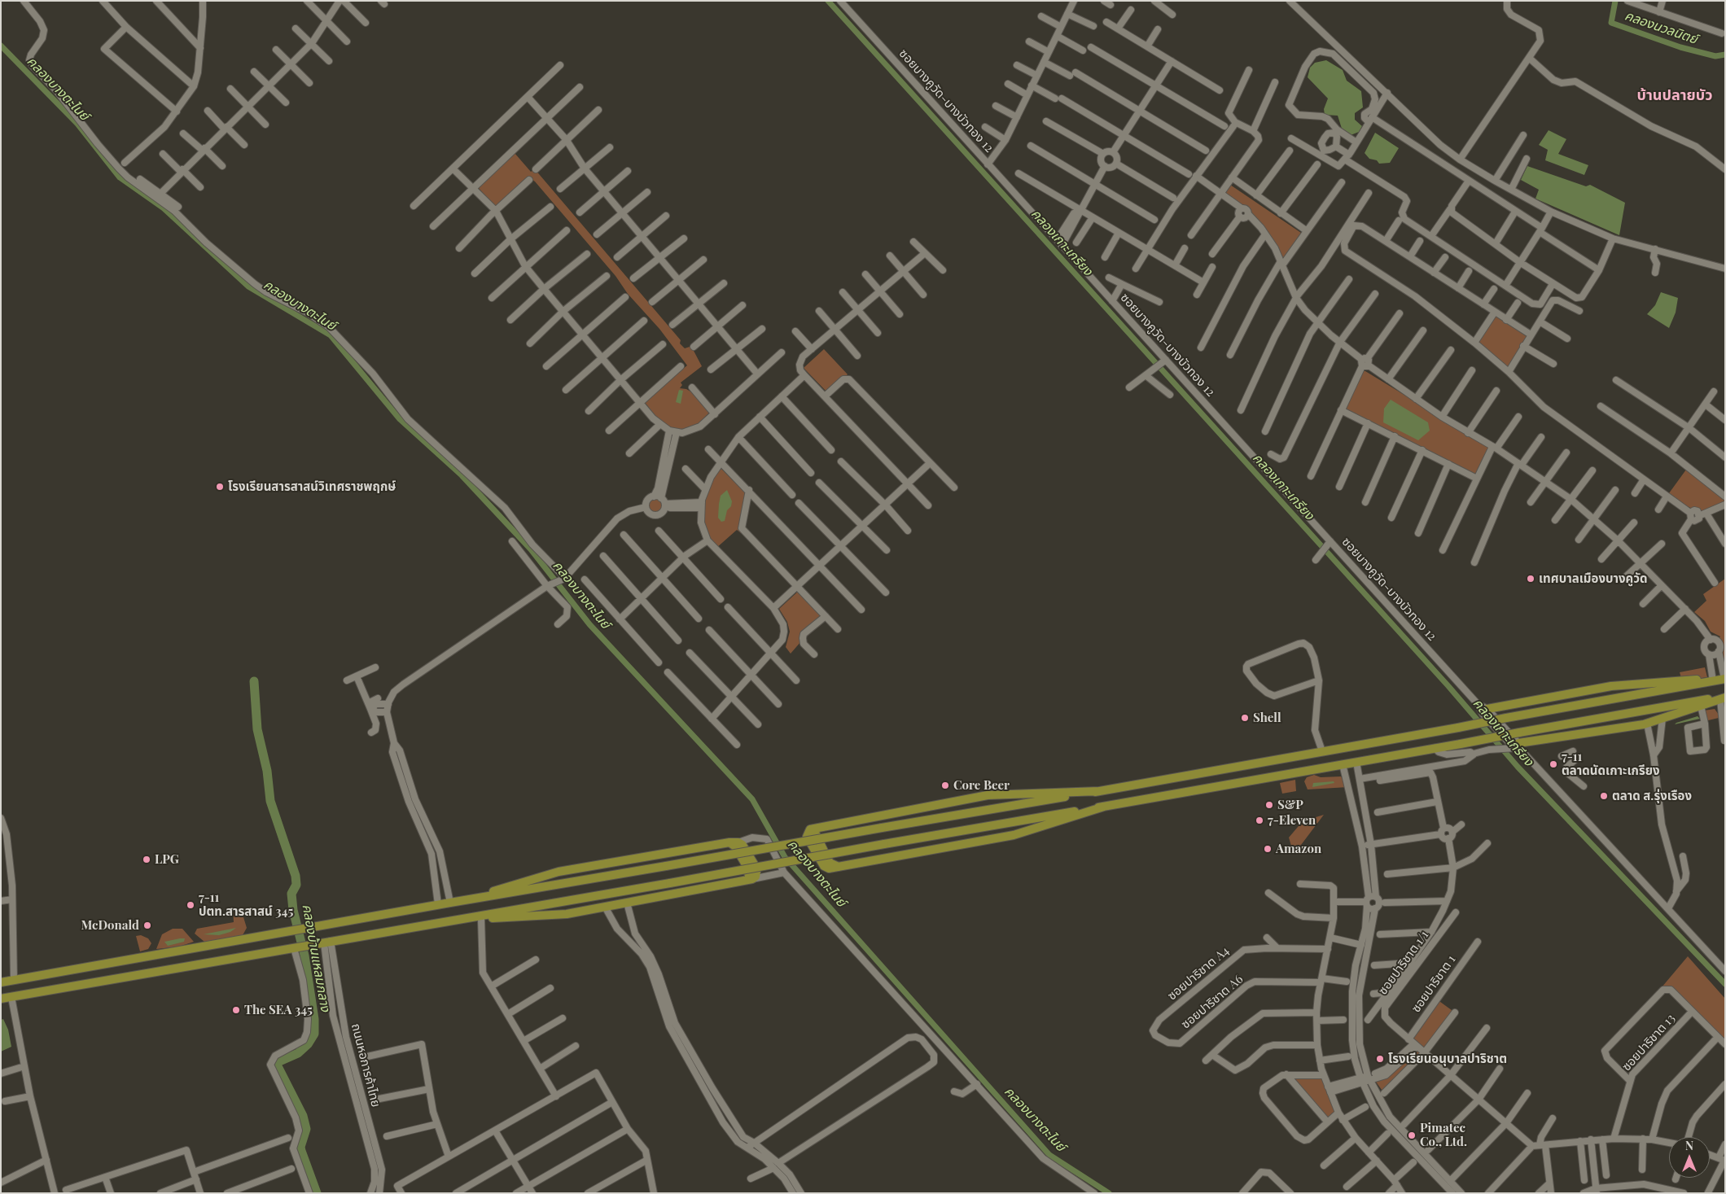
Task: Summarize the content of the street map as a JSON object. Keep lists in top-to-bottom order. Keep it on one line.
{"streets":{"street":["ซอยบางคูวัด-บางบัวทอง 12","ซอยปาริชาต 1/1","ซอยปาริชาต A4","ซอยปาริชาต 1","ซอยปาริชาต A6","ซอยปาริชาต 13","ถนนหอการค้าไทย"]},"crossings":[["ซอยปาริชาต 1/1","ซอยปาริชาต 1"],["ซอยปาริชาต A4","ซอยปาริชาต A6"]],"districts":["บ้านปลายบัว"],"water":["คลองนวลนิตย์","คลองบางตะไนย์","คลองเกาะเกรียง","คลองบ้านแหลมกลาง"],"places":["โรงเรียนสารสาสน์วิเทศราชพฤกษ์","เทศบาลเมืองบางคูวัด","Shell","7-11 ตลาดนัดเกาะเกรียง","Core Beer","ตลาด ส.รุ่งเรือง","S&P","7-Eleven","Amazon","LPG","7-11 ปตท.สารสาสน์ 345","McDonald","The SEA 345","โรงเรียนอนุบาลปาริชาต","Pimatec Co., Ltd."],"north":"top"}
